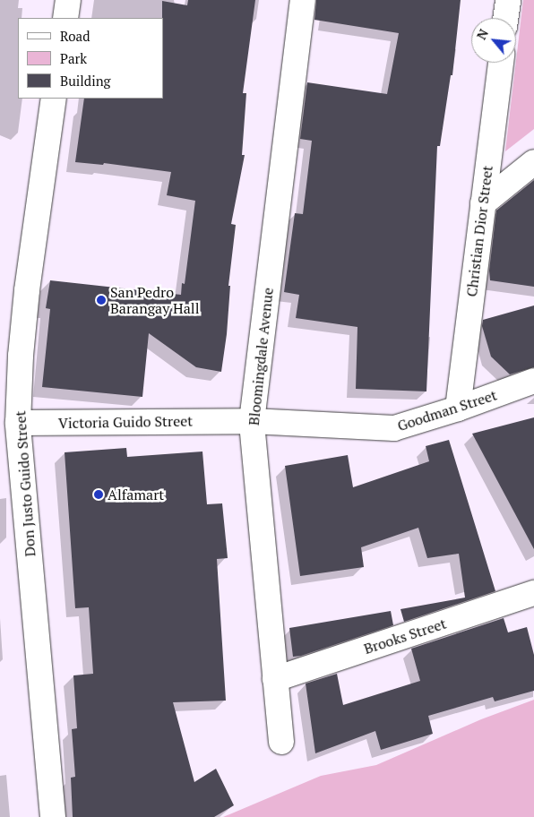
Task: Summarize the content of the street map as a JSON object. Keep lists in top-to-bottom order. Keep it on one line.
{"streets":{"street":["Christian Dior Street","Bloomingdale Avenue","Goodman Street","Victoria Guido Street","Don Justo Guido Street","Brooks Street"]},"crossings":[["Christian Dior Street","Goodman Street"],["Bloomingdale Avenue","Goodman Street"],["Bloomingdale Avenue","Victoria Guido Street"],["Bloomingdale Avenue","Brooks Street"],["Goodman Street","Victoria Guido Street"],["Victoria Guido Street","Don Justo Guido Street"]],"places":["San Pedro Barangay Hall","Alfamart"],"legend":["Road","Park","Building"],"north":"top left"}
